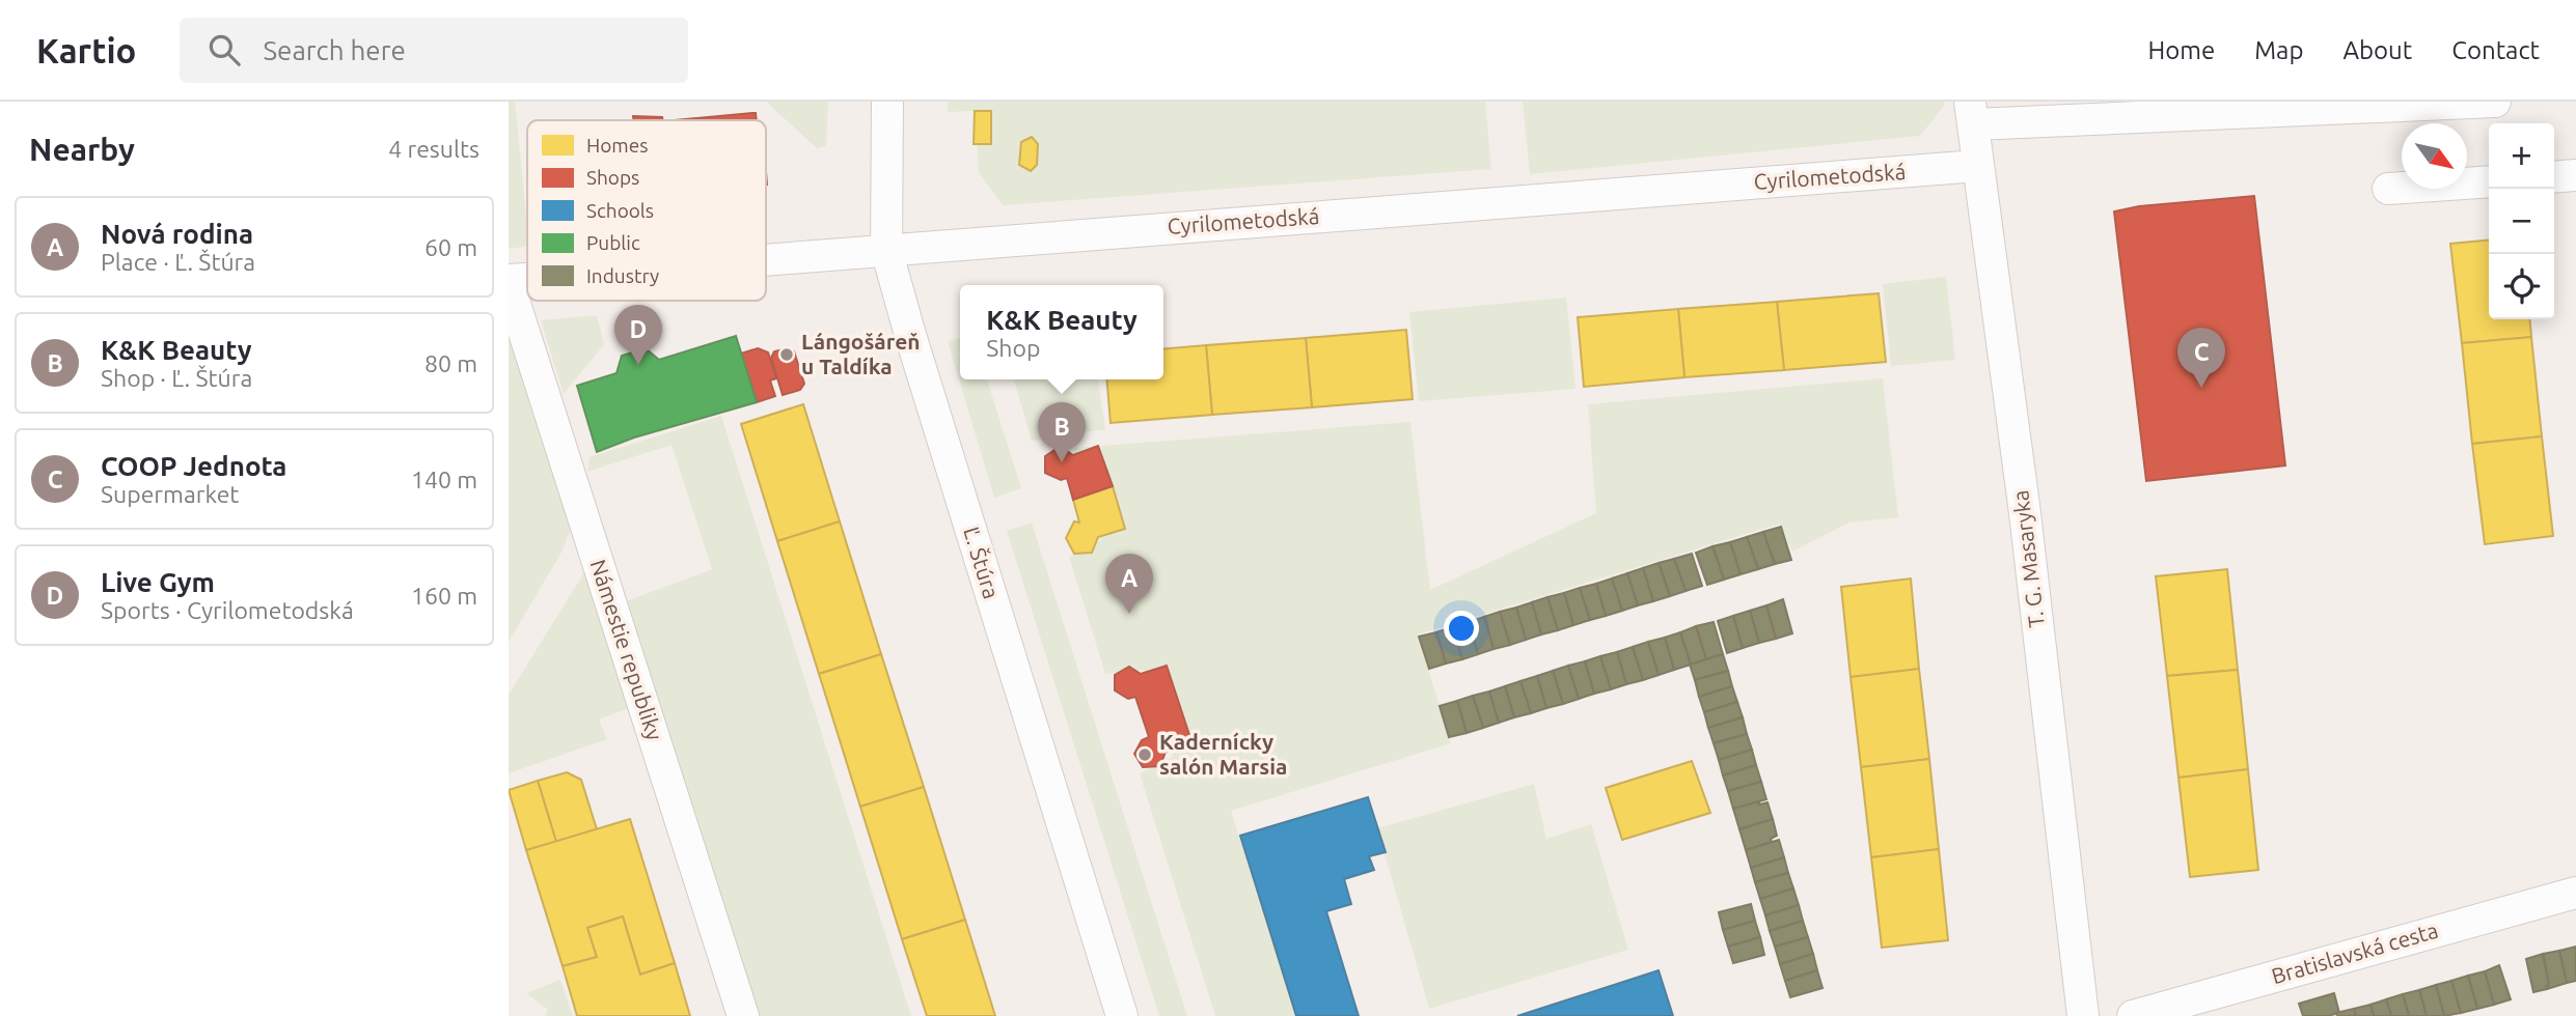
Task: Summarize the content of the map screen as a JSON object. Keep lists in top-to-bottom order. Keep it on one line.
{"streets":{"street":["Cyrilometodská","T. G. Masaryka","Ľ. Štúra","Námestie republiky","Bratislavská cesta"]},"crossings":[["Cyrilometodská","T. G. Masaryka"],["Cyrilometodská","Ľ. Štúra"],["Cyrilometodská","Námestie republiky"]],"places":["Lángošáreň u Taldíka","Kadernícky salón Marsia"],"legend":["Homes","Shops","Schools","Public","Industry"],"north":"bottom right","page":{"header":"Kartio","search":"Search here","nav":["Home","Map","About","Contact"],"heading":["Nearby","4 results"],"map_buttons":["+","−"],"list":[{"mark":"A","name":"Nová rodina","note":"Place · Ľ. Štúra","value":"60 m"},{"mark":"B","name":"K&K Beauty","note":"Shop · Ľ. Štúra","value":"80 m"},{"mark":"C","name":"COOP Jednota","note":"Supermarket","value":"140 m"},{"mark":"D","name":"Live Gym","note":"Sports · Cyrilometodská","value":"160 m"}],"popup":["K&K Beauty","Shop"],"pins":["D","C","B","A"]}}
